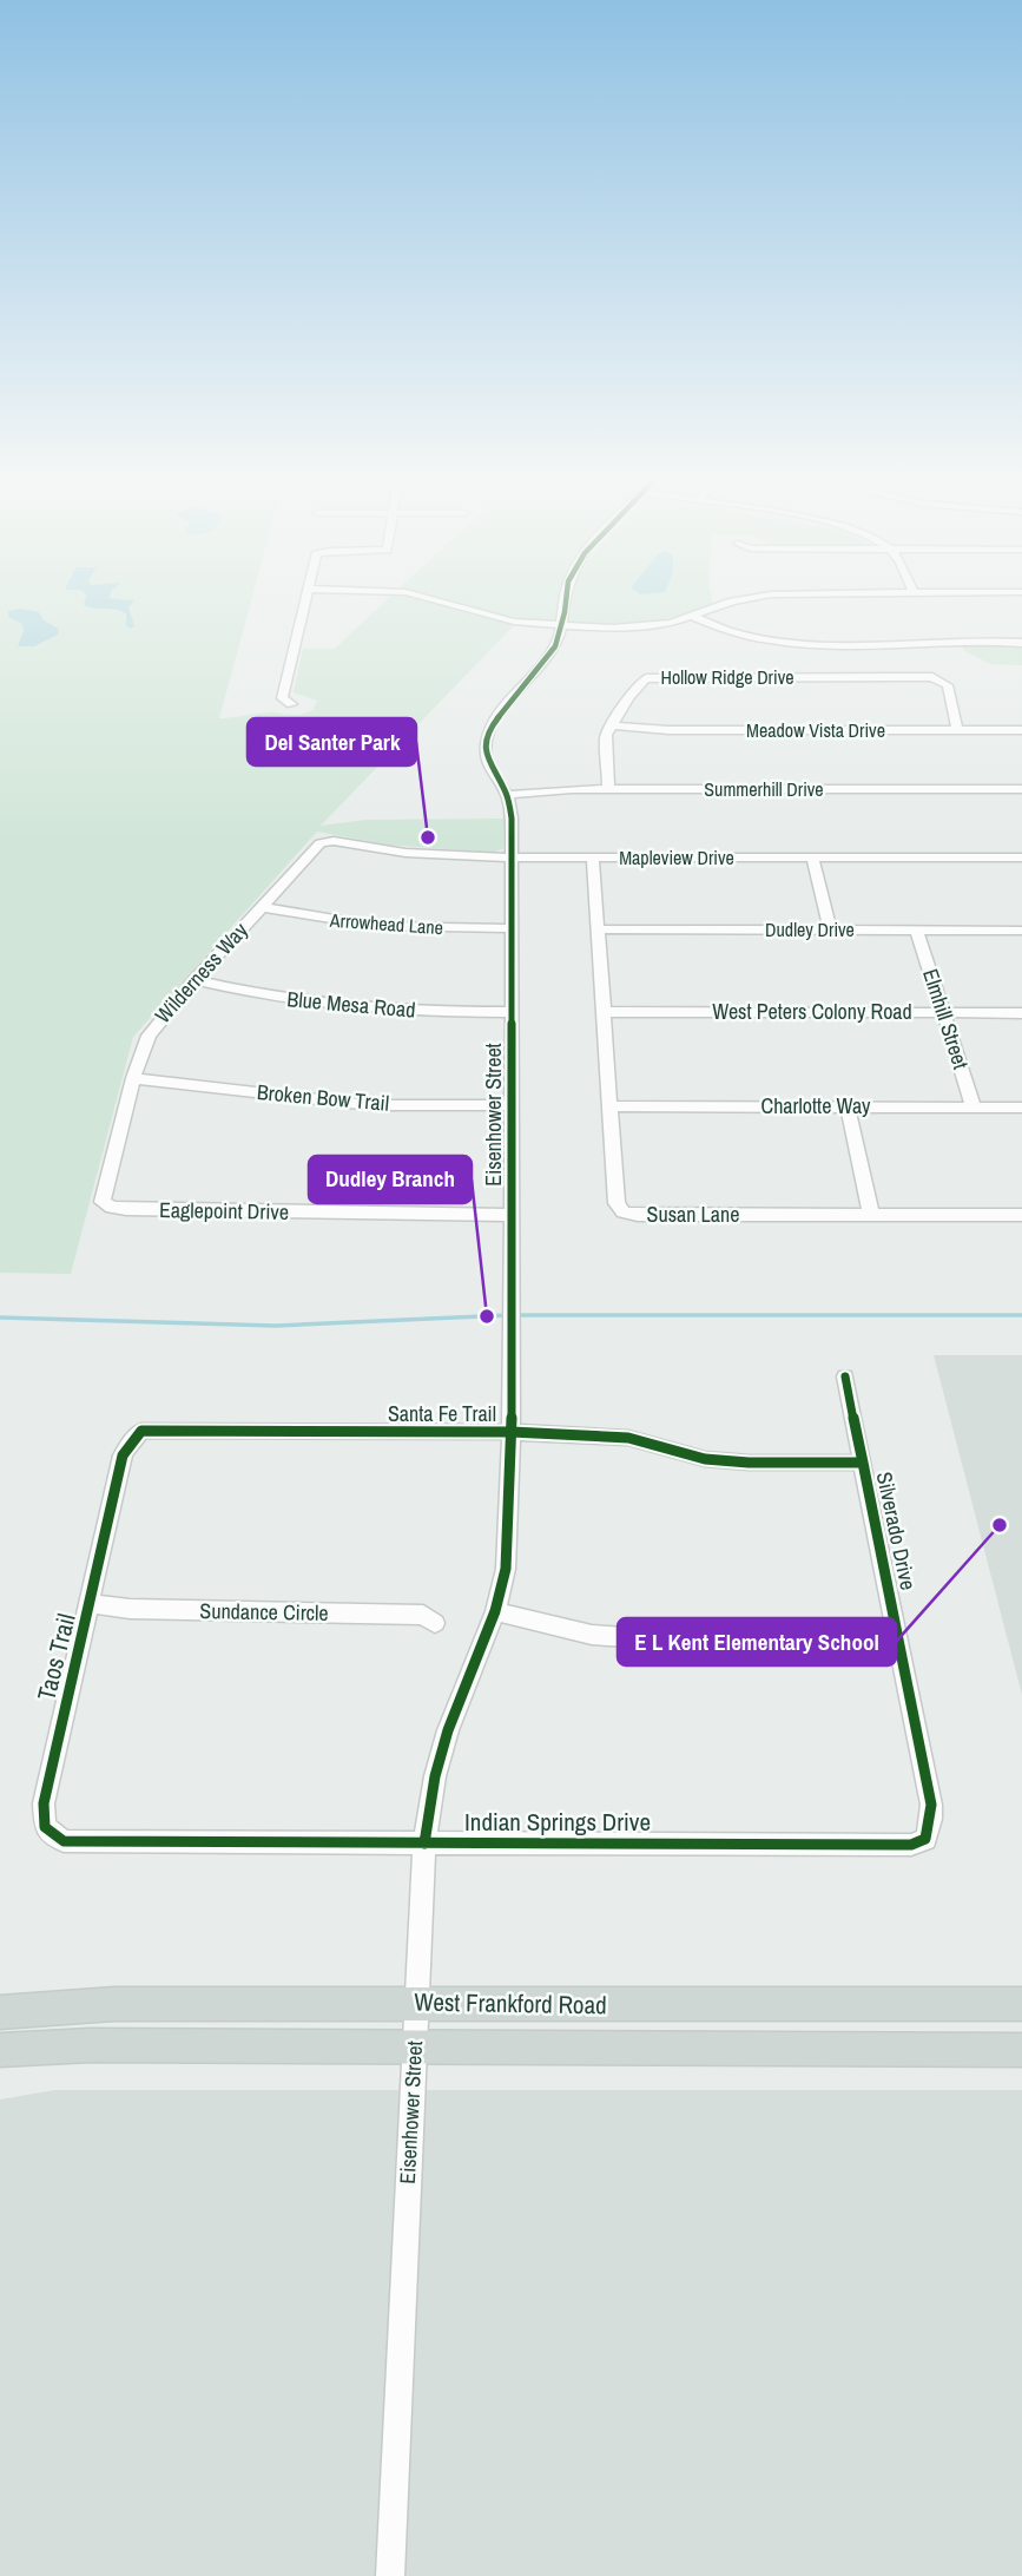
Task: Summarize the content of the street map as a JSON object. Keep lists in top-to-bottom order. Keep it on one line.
{"streets":{"main road":["West Frankford Road"],"street":["Hollow Ridge Drive","Meadow Vista Drive","Summerhill Drive","Mapleview Drive","Arrowhead Lane","Dudley Drive","Wilderness Way","Blue Mesa Road","West Peters Colony Road","Elmhill Street","Broken Bow Trail","Charlotte Way","Eisenhower Street","Eaglepoint Drive","Susan Lane","Santa Fe Trail","Silverado Drive","Sundance Circle","Taos Trail","Indian Springs Drive"]},"crossings":[["Hollow Ridge Drive","Meadow Vista Drive"],["Summerhill Drive","Eisenhower Street"],["Mapleview Drive","Wilderness Way"],["Mapleview Drive","Eisenhower Street"],["Mapleview Drive","Susan Lane"],["Arrowhead Lane","Wilderness Way"],["Arrowhead Lane","Eisenhower Street"],["Dudley Drive","Elmhill Street"],["Dudley Drive","Susan Lane"],["Wilderness Way","Blue Mesa Road"],["Wilderness Way","Broken Bow Trail"],["Wilderness Way","Eaglepoint Drive"],["Blue Mesa Road","Eisenhower Street"],["West Peters Colony Road","Elmhill Street"],["West Peters Colony Road","Susan Lane"],["Elmhill Street","Charlotte Way"],["Broken Bow Trail","Eisenhower Street"],["Charlotte Way","Susan Lane"],["Eisenhower Street","Eaglepoint Drive"],["Eisenhower Street","Santa Fe Trail"],["Eisenhower Street","Indian Springs Drive"],["Eisenhower Street","West Frankford Road"],["Santa Fe Trail","Silverado Drive"],["Santa Fe Trail","Taos Trail"],["Silverado Drive","Indian Springs Drive"],["Sundance Circle","Taos Trail"],["Taos Trail","Indian Springs Drive"]],"places":["Del Santer Park","Dudley Branch","E L Kent Elementary School"]}
